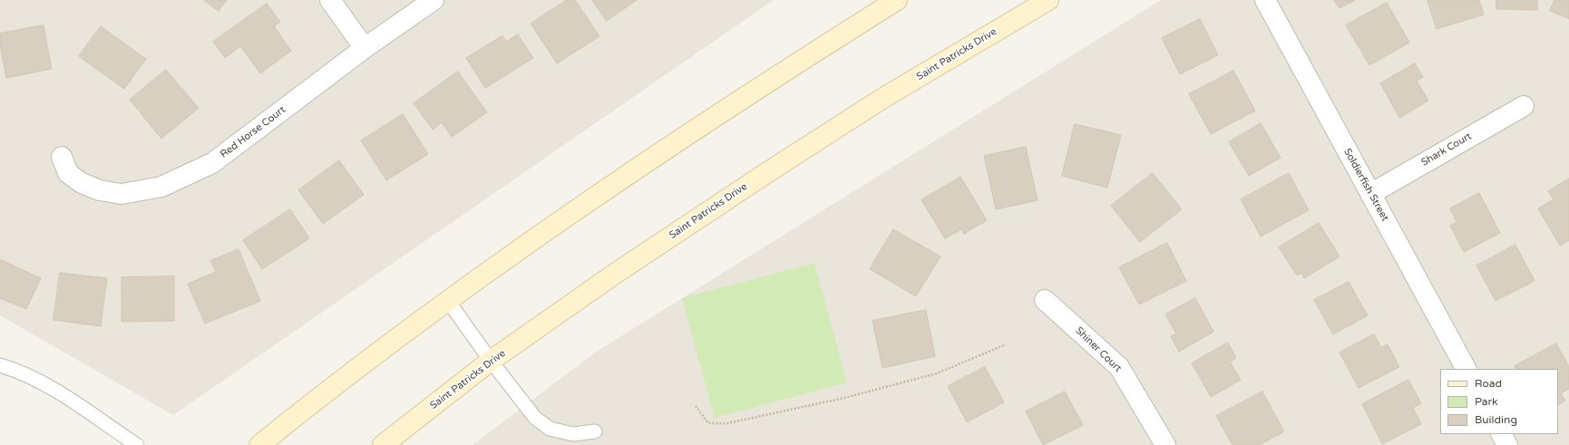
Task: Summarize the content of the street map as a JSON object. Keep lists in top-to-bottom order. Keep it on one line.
{"streets":{"main road":["Saint Patricks Drive"],"street":["Red Horse Court","Shark Court","Soldierfish Street","Shiner Court"]},"crossings":[["Shark Court","Soldierfish Street"]],"legend":["Road","Park","Building"]}
